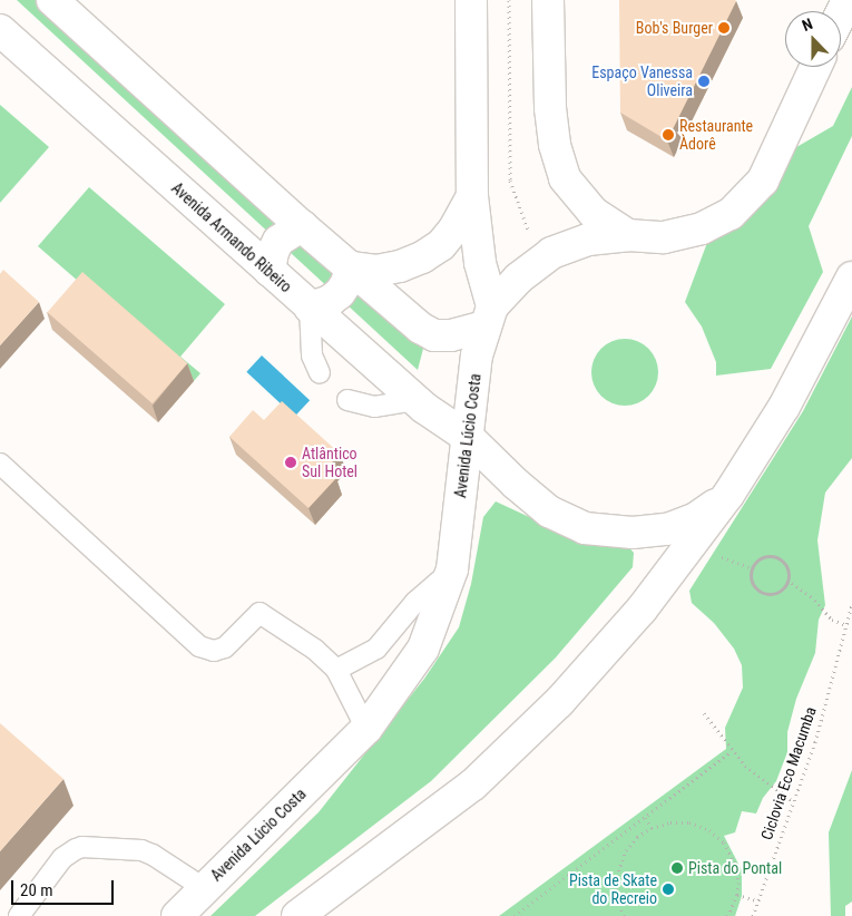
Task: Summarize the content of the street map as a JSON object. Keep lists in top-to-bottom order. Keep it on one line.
{"streets":{"main road":["Avenida Armando Ribeiro","Avenida Lúcio Costa"],"path":["Ciclovia Eco Macumba"]},"crossings":[["Avenida Armando Ribeiro","Avenida Lúcio Costa"]],"places":["Bob's Burger","Espaço Vanessa Oliveira","Restaurante Àdorê","Atlântico Sul Hotel","Pista do Pontal","Pista de Skate do Recreio"],"scale_bar":"20 m","north":"top"}
